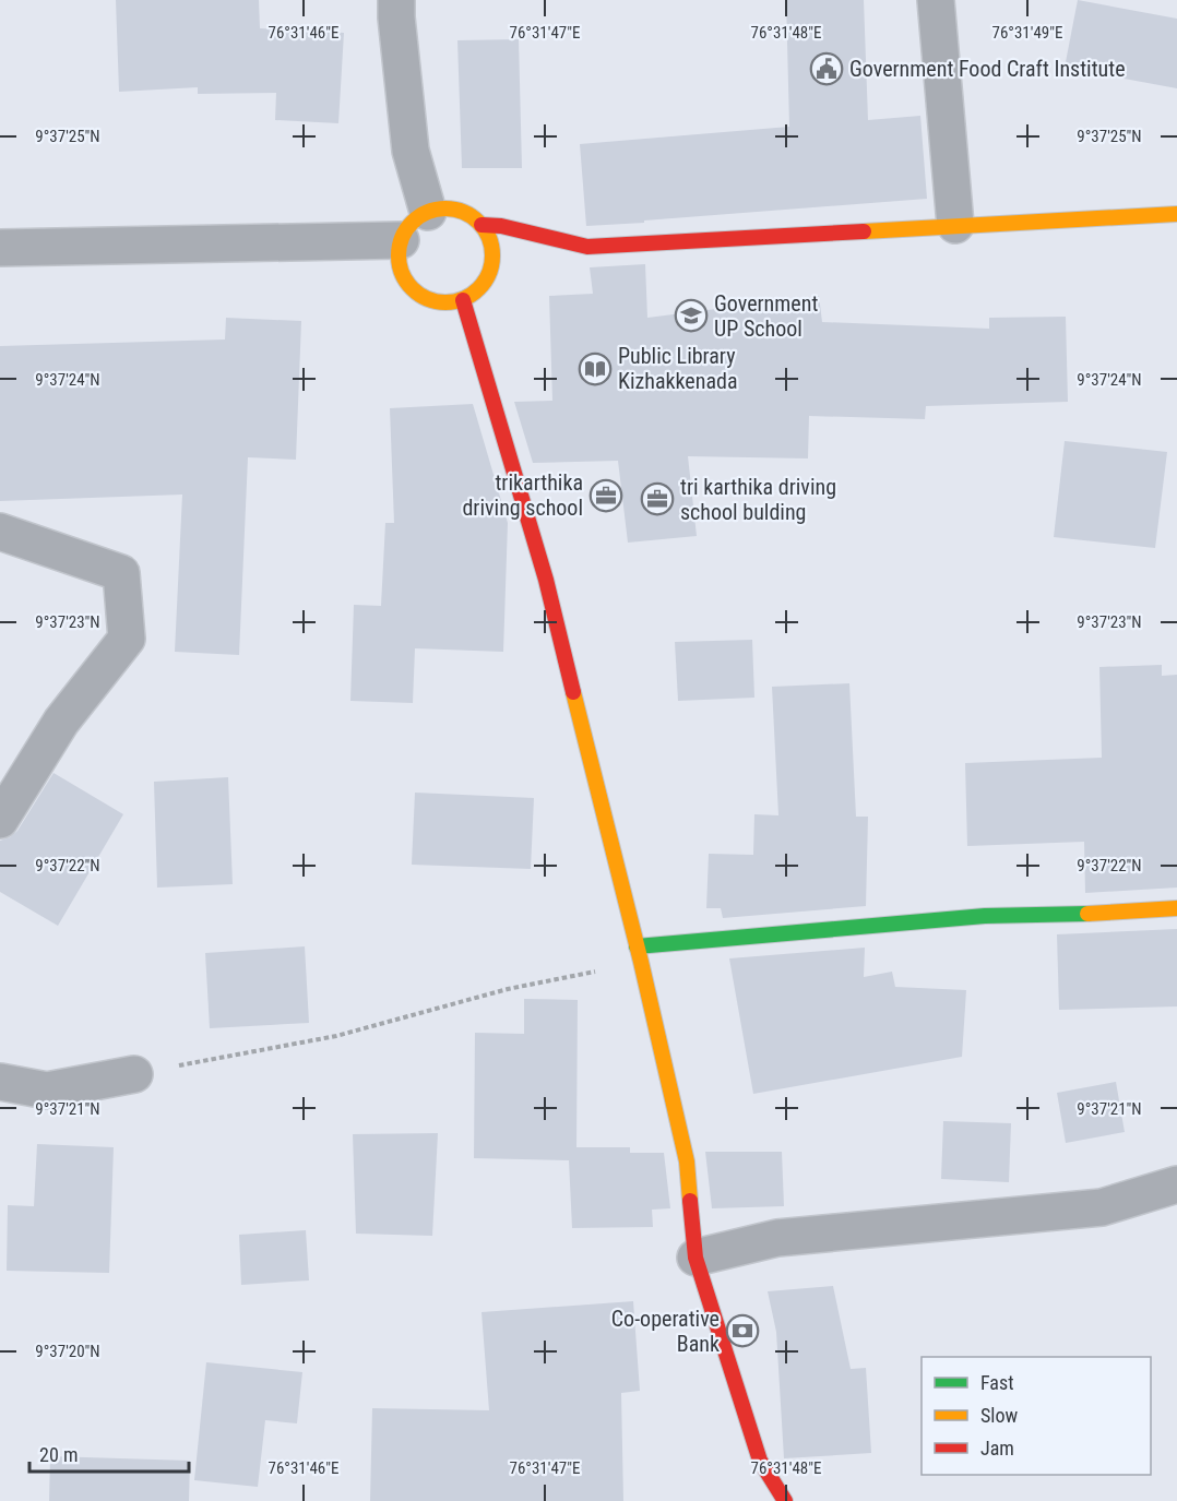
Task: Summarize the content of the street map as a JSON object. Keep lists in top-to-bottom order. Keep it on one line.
{"places":{"public building":["Government Food Craft Institute"],"school or university":["Government UP School"],"library":["Public Library Kizhakkenada"],"office":["trikarthika driving school","tri karthika driving school bulding"],"bank":["Co-operative Bank"]},"legend":["Fast","Slow","Jam"],"scale_bar":"20 m","coordinates":["76°31'46\"E","76°31'47\"E","76°31'48\"E","76°31'49\"E","9°37'25\"N","9°37'24\"N","9°37'23\"N","9°37'22\"N","9°37'21\"N","9°37'20\"N"]}
